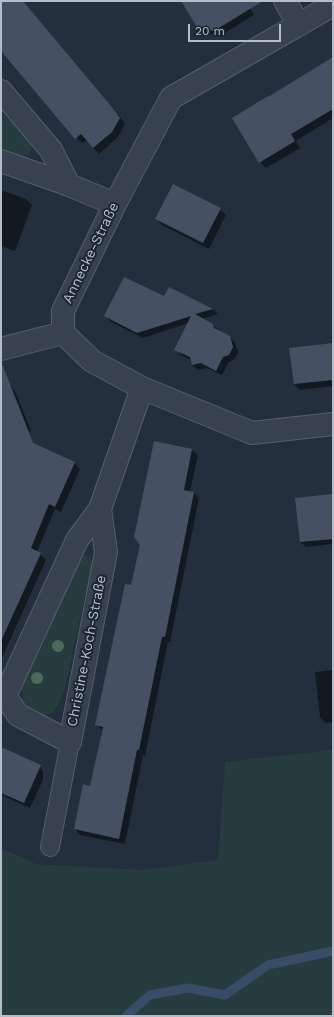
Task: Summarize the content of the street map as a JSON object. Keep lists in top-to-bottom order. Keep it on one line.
{"streets":{"street":["Annecke-Straße","Christine-Koch-Straße"]},"scale_bar":"20 m"}
